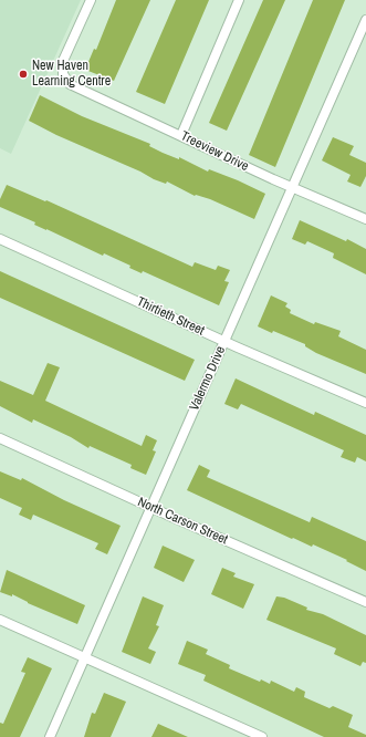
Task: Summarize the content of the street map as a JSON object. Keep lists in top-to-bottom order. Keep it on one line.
{"streets":{"street":["Treeview Drive","Thirtieth Street","Valermo Drive","North Carson Street"]},"crossings":[["Treeview Drive","Valermo Drive"],["Thirtieth Street","Valermo Drive"],["Valermo Drive","North Carson Street"]],"places":["New Haven Learning Centre"]}
